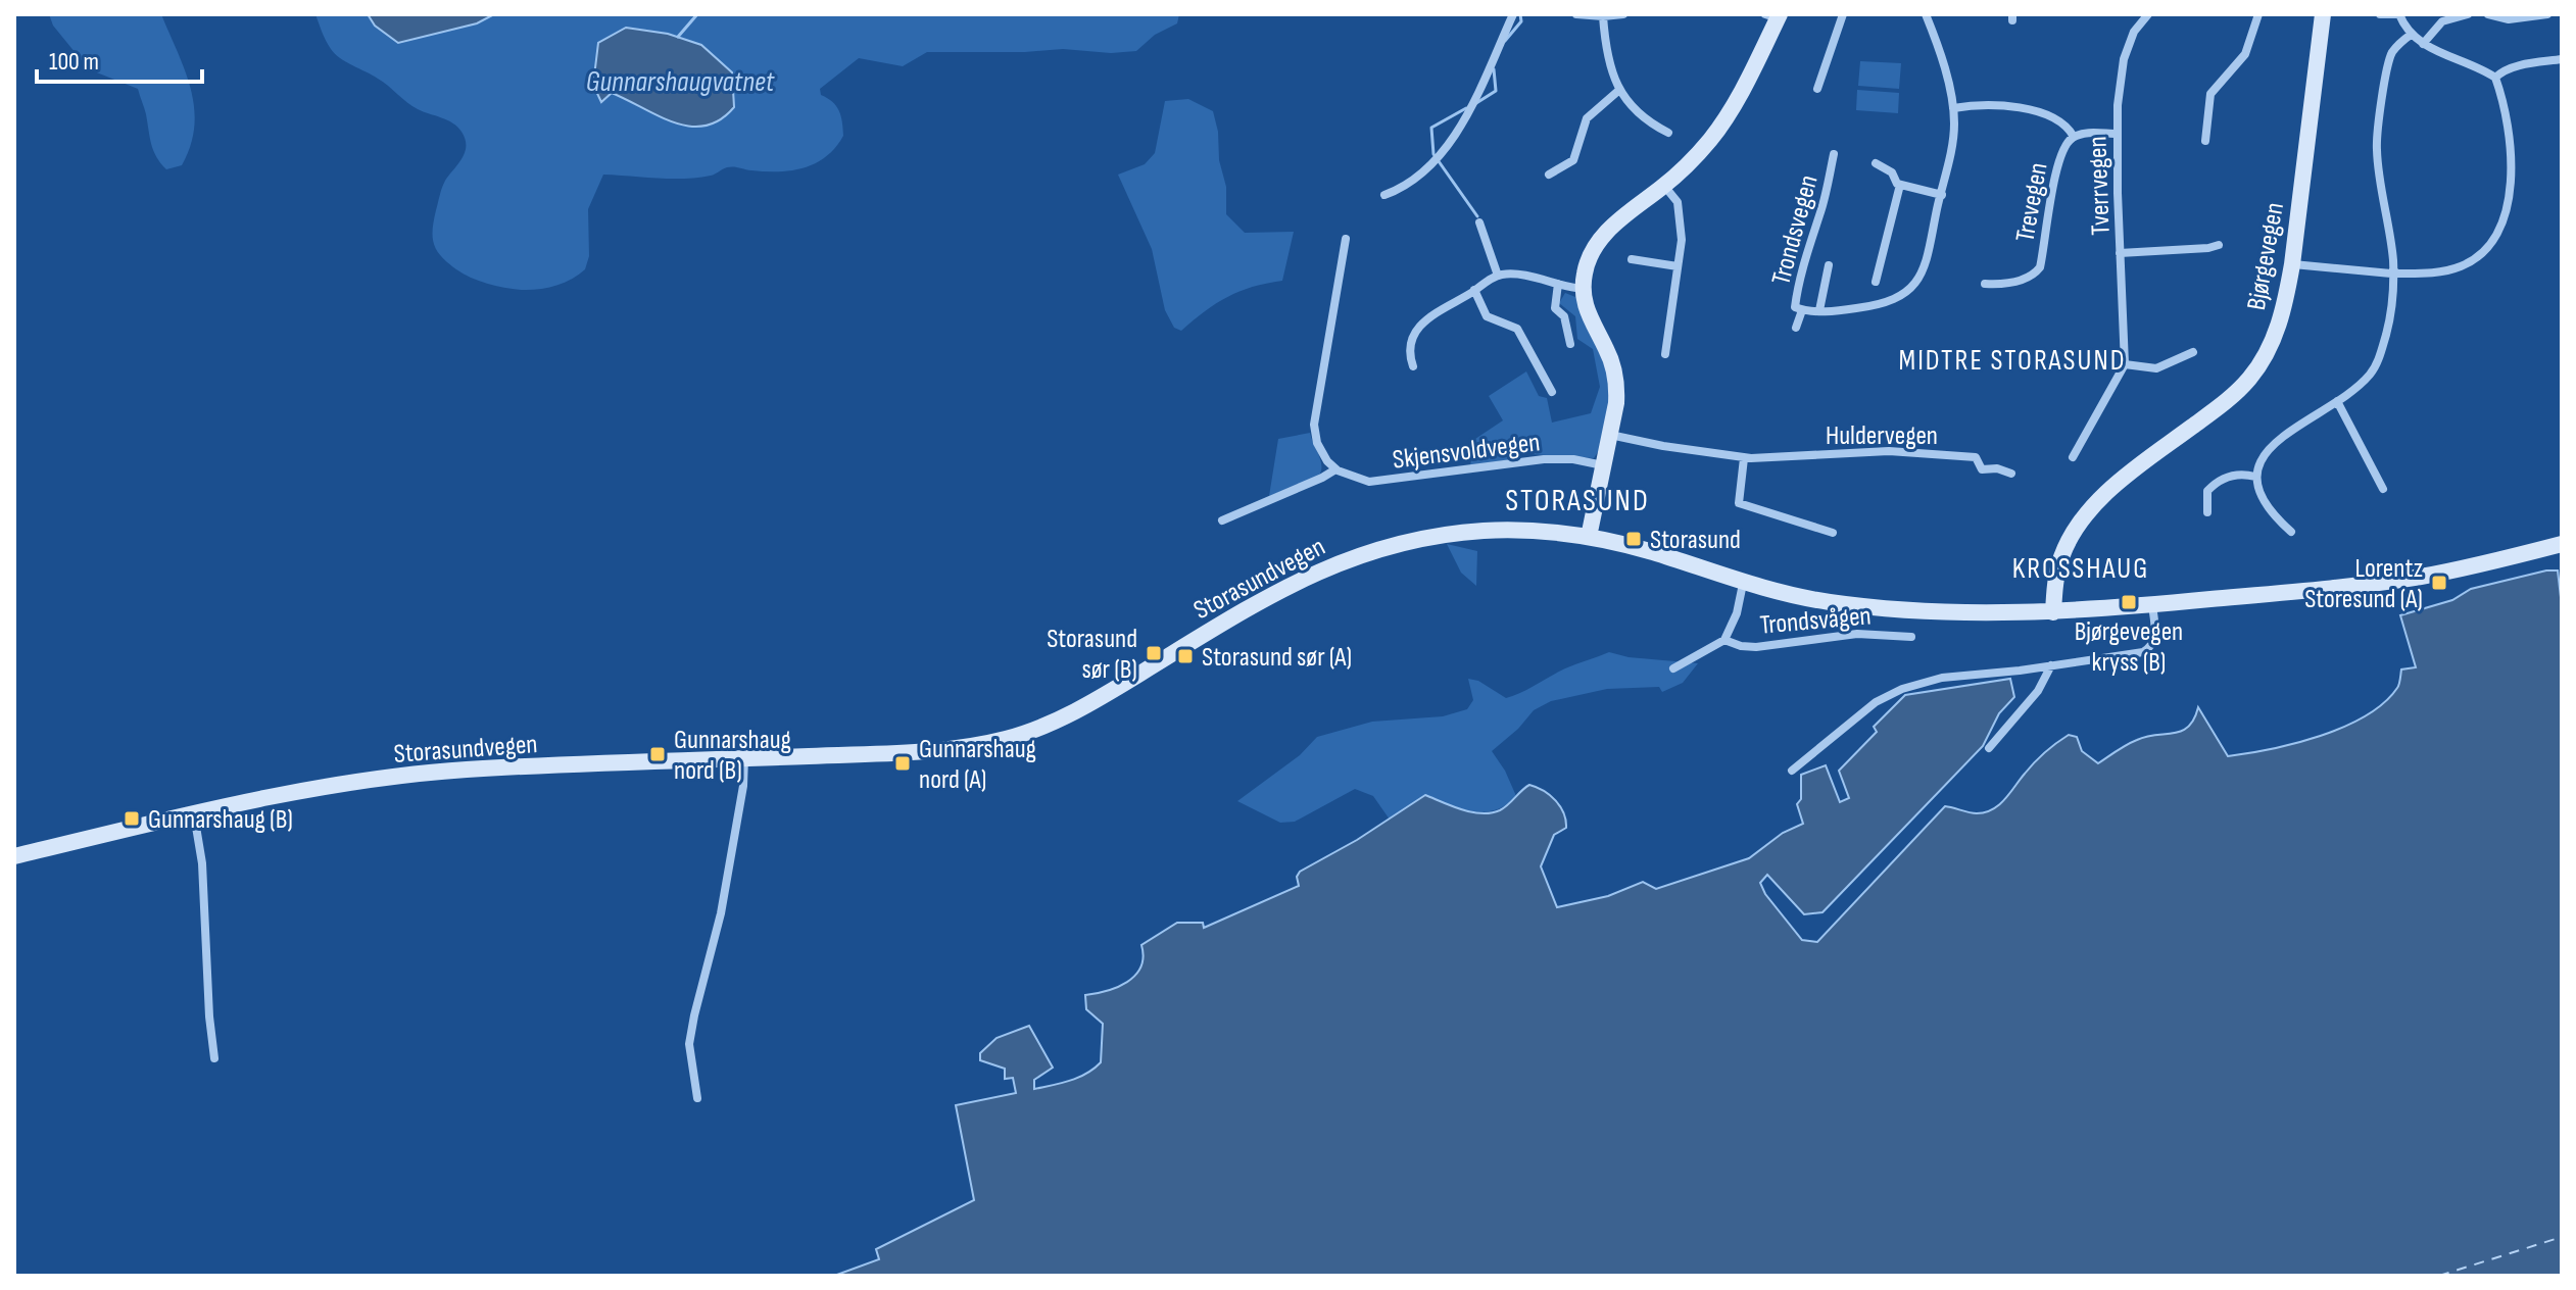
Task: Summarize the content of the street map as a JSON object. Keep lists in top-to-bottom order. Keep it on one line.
{"streets":{"main road":["Bjørgevegen","Storasundvegen"],"street":["Tverrvegen","Trevegen","Trondsvegen","Huldervegen","Skjensvoldvegen","Trondsvågen"]},"crossings":[["Tverrvegen","Trevegen"],["Trevegen","Trondsvegen"],["Bjørgevegen","Storasundvegen"],["Storasundvegen","Trondsvågen"]],"districts":["MIDTRE STORASUND","STORASUND","KROSSHAUG"],"water":["Gunnarshaugvatnet"],"places":{"transit":["Storasund","Lorentz Storesund (A)","Bjørgevegen kryss (B)","Storasund sør (B)","Storasund sør (A)","Gunnarshaug nord (B)","Gunnarshaug nord (A)","Gunnarshaug (B)"]},"scale_bar":"100 m"}
